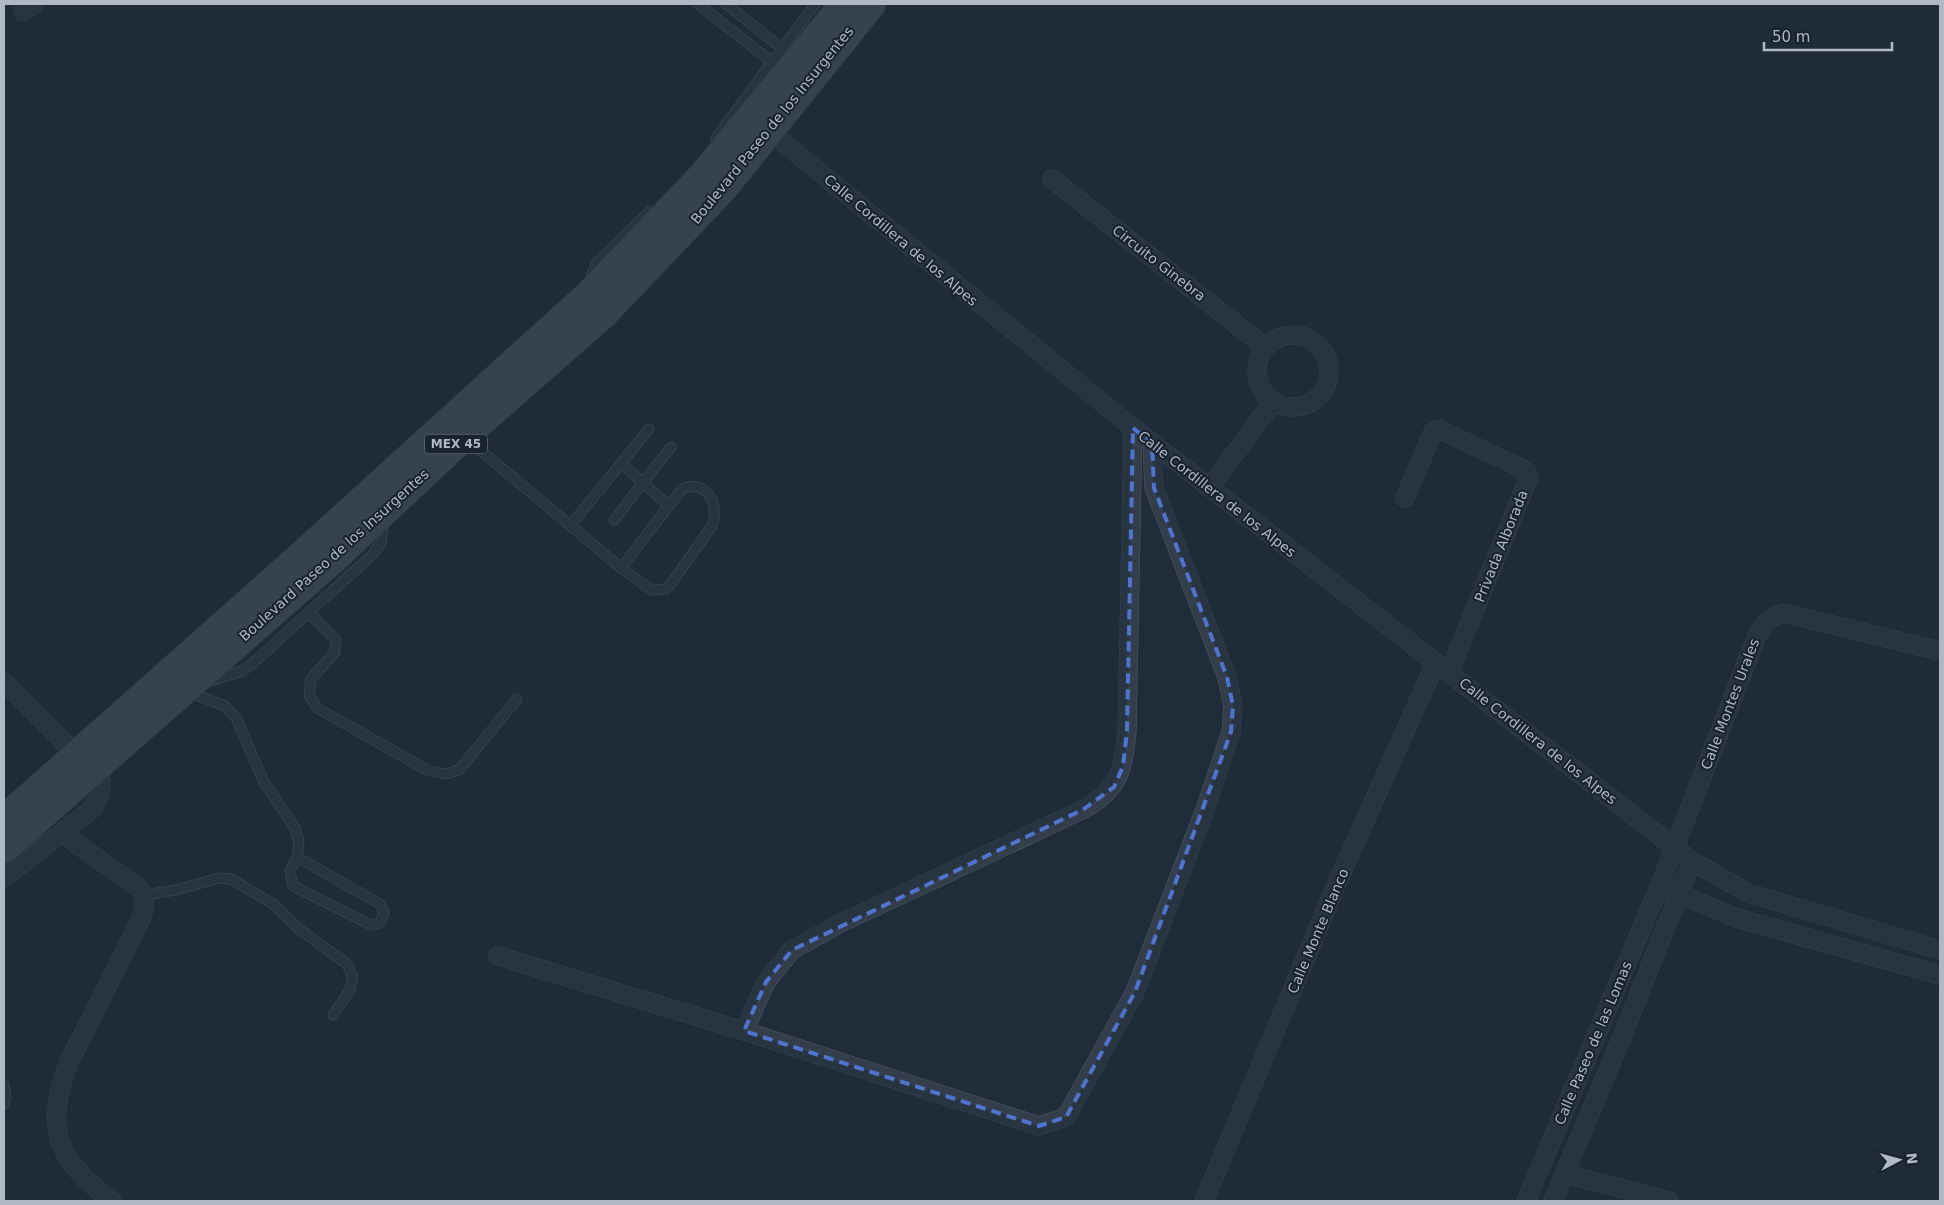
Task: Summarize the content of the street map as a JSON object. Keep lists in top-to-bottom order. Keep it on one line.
{"streets":{"main road":["Boulevard Paseo de los Insurgentes","MEX 45"],"street":["Calle Cordillera de los Alpes","Circuito Ginebra","Privada Alborada","Calle Montes Urales","Calle Monte Blanco","Calle Paseo de las Lomas"]},"crossings":[["Boulevard Paseo de los Insurgentes","Calle Cordillera de los Alpes"],["Calle Cordillera de los Alpes","Privada Alborada"],["Calle Cordillera de los Alpes","Calle Montes Urales"],["Calle Cordillera de los Alpes","Calle Monte Blanco"],["Calle Cordillera de los Alpes","Calle Paseo de las Lomas"],["Privada Alborada","Calle Monte Blanco"],["Calle Montes Urales","Calle Paseo de las Lomas"]],"scale_bar":"50 m","north":"right"}
